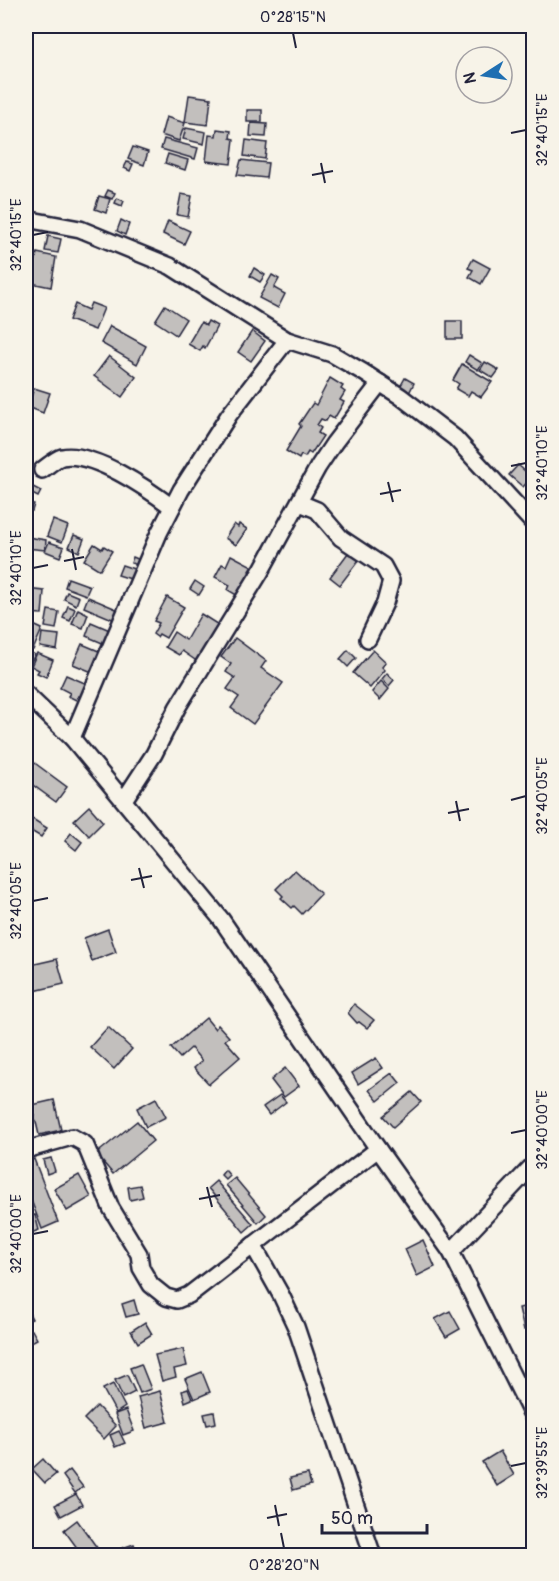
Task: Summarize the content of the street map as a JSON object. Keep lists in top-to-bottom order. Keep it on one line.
{"scale_bar":"50 m","north":"left","coordinates":["0°28'15\"N","32°40'15\"E","32°40'10\"E","32°40'05\"E","32°40'00\"E","32°39'55\"E","0°28'20\"N"]}
